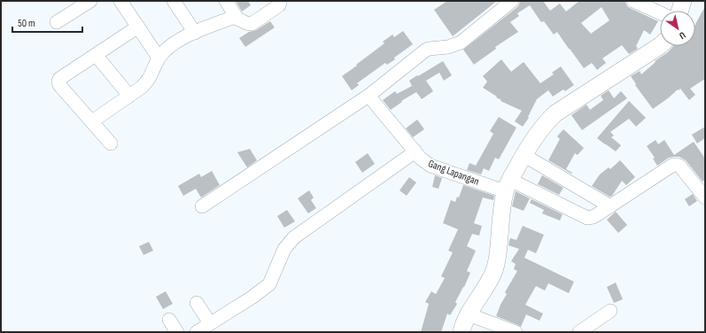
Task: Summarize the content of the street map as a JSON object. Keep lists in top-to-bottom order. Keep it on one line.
{"streets":{"street":["Gang Lapangan"]},"scale_bar":"50 m","north":"bottom right"}
